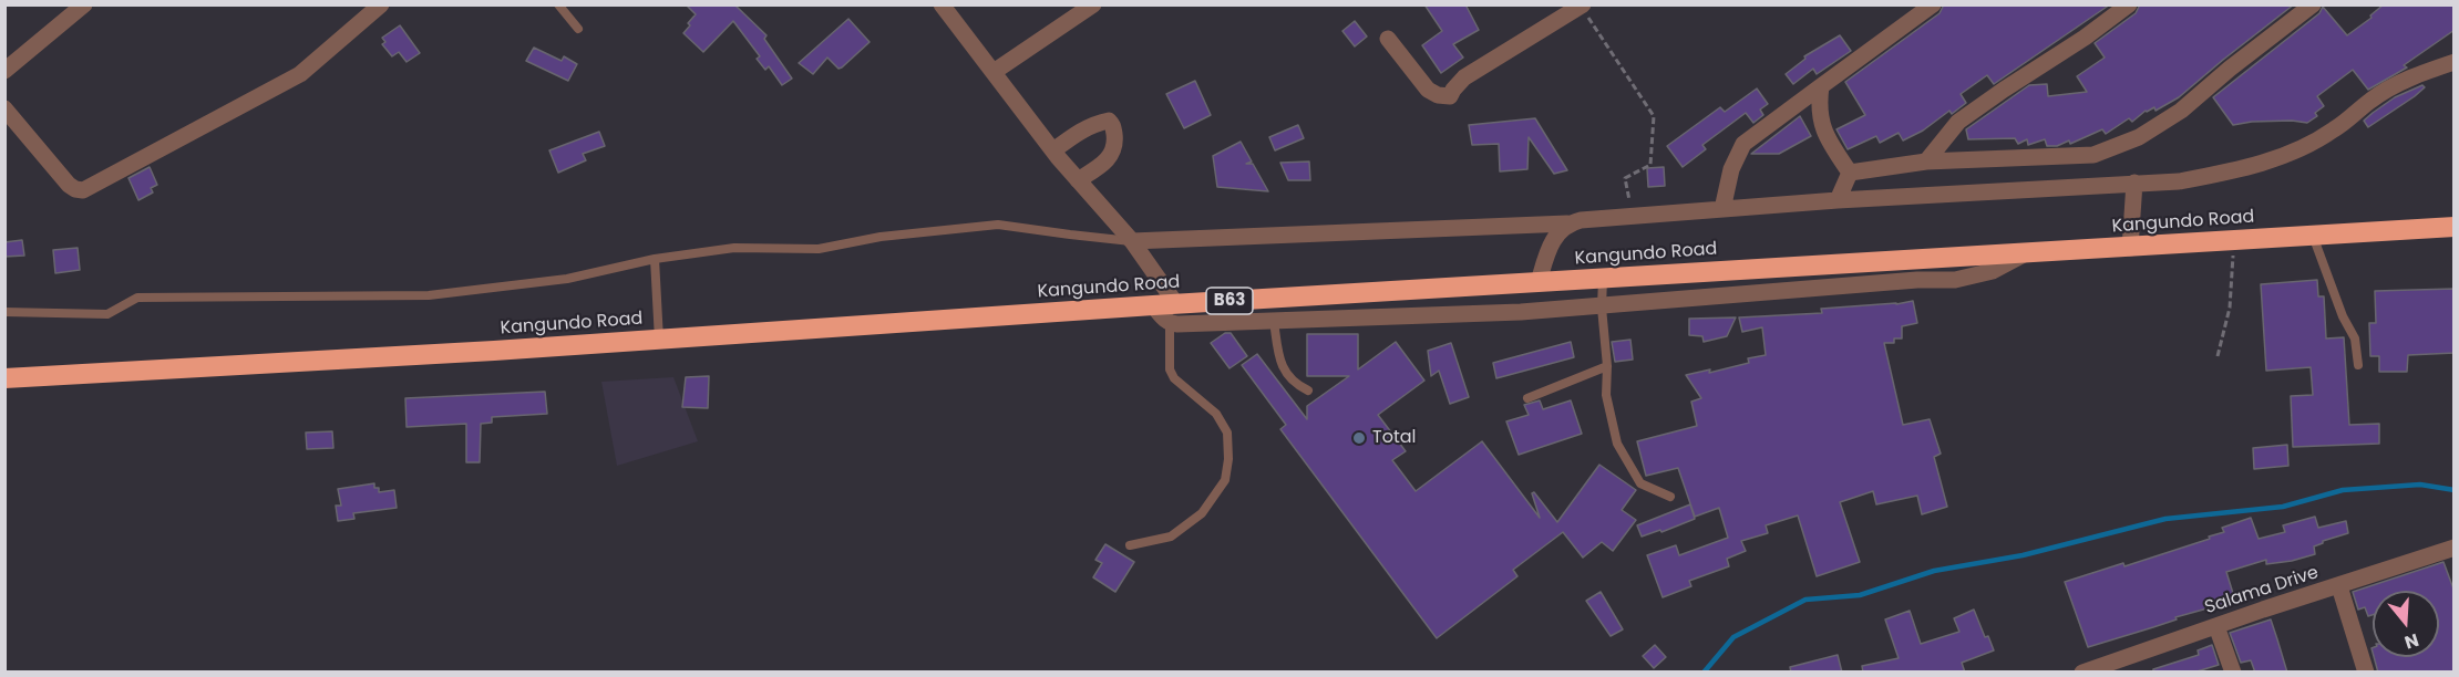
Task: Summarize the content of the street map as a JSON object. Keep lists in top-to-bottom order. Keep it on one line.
{"streets":{"highway":["Kangundo Road","B63"],"street":["Salama Drive"]},"places":["Total"],"north":"bottom"}
